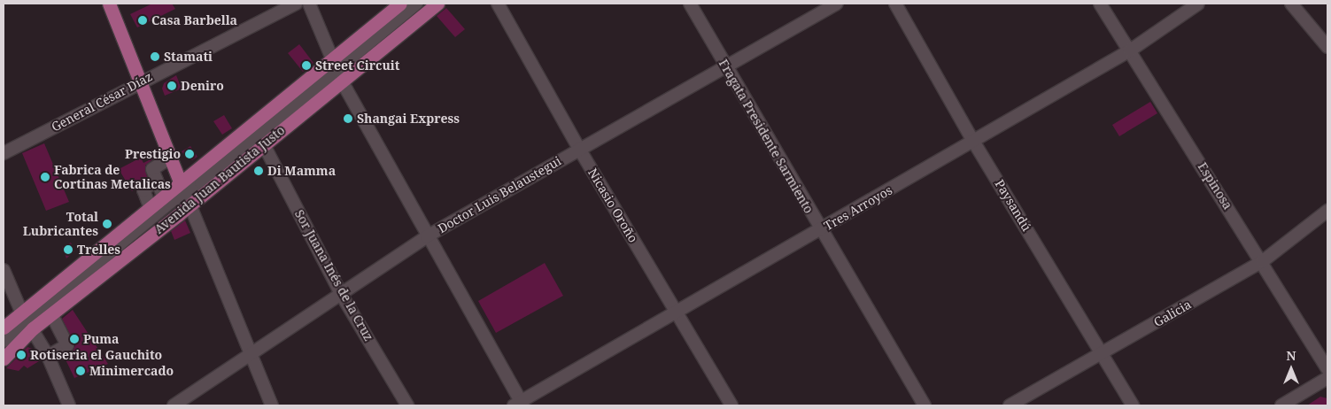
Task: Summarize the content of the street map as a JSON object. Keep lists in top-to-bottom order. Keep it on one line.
{"streets":{"main road":["Avenida Juan Bautista Justo"],"street":["General César Díaz","Fragata Presidente Sarmiento","Espinosa","Doctor Luis Belaustegui","Nicasio Oroño","Paysandú","Tres Arroyos","Sor Juana Inés de la Cruz","Galicia"]},"crossings":[["Fragata Presidente Sarmiento","Doctor Luis Belaustegui"],["Fragata Presidente Sarmiento","Tres Arroyos"],["Avenida Juan Bautista Justo","Sor Juana Inés de la Cruz"],["Espinosa","Tres Arroyos"],["Espinosa","Galicia"],["Doctor Luis Belaustegui","Nicasio Oroño"],["Doctor Luis Belaustegui","Sor Juana Inés de la Cruz"],["Nicasio Oroño","Tres Arroyos"],["Paysandú","Tres Arroyos"],["Paysandú","Galicia"]],"places":["Casa Barbella","Stamati","Street Circuit","Deniro","Shangai Express","Prestigio","Di Mamma","Fabrica de Cortinas Metalicas","Total Lubricantes","Trelles","Puma","Rotiseria el Gauchito","Minimercado"],"north":"top"}
